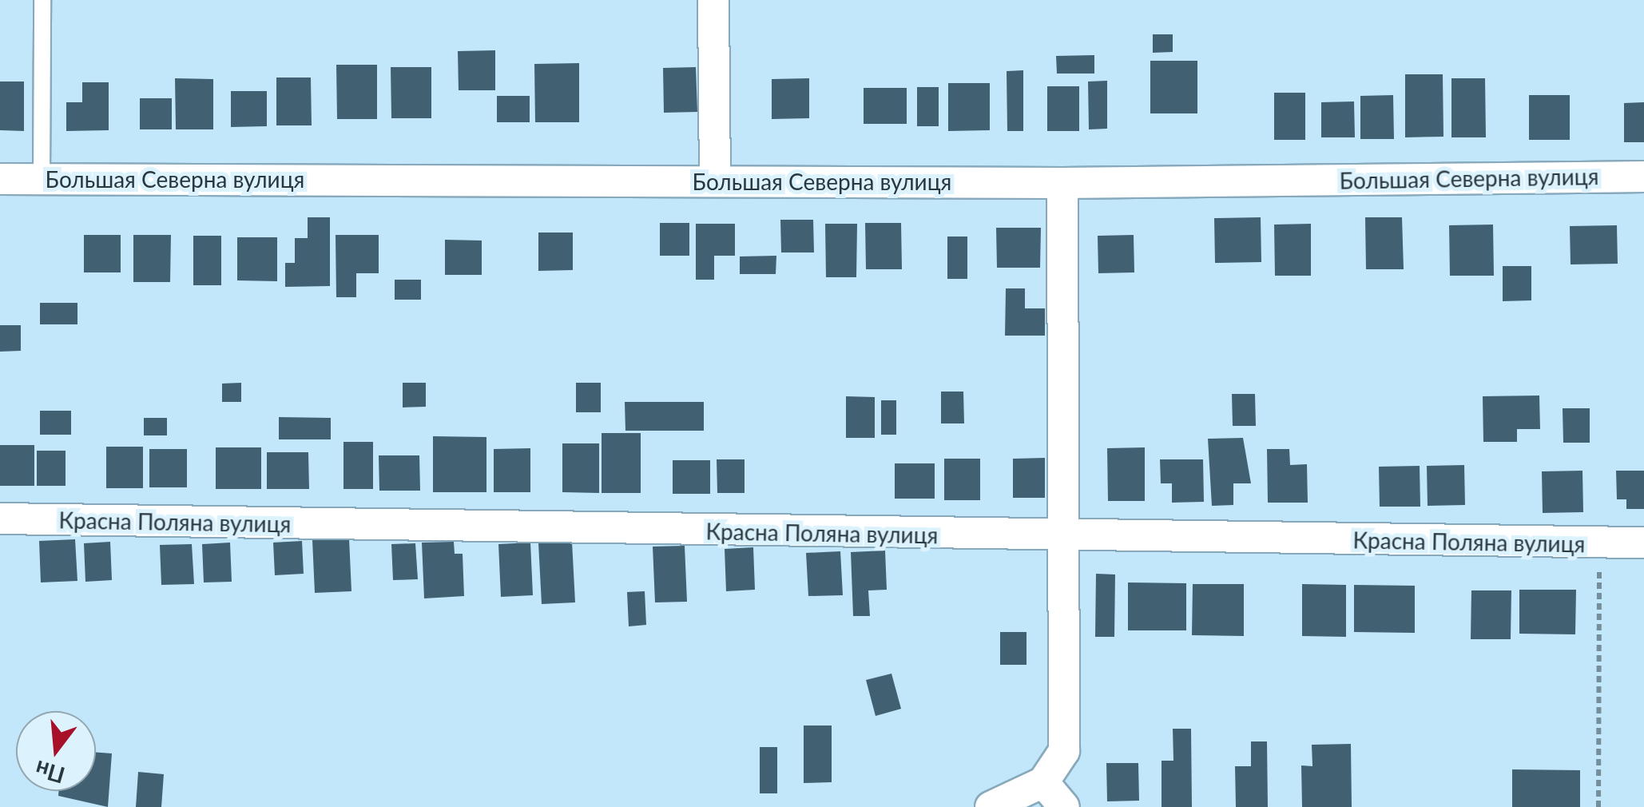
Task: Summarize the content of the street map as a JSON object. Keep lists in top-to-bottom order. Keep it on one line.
{"streets":{"street":["Большая Северна вулиця","Красна Поляна вулиця"]},"north":"bottom"}
